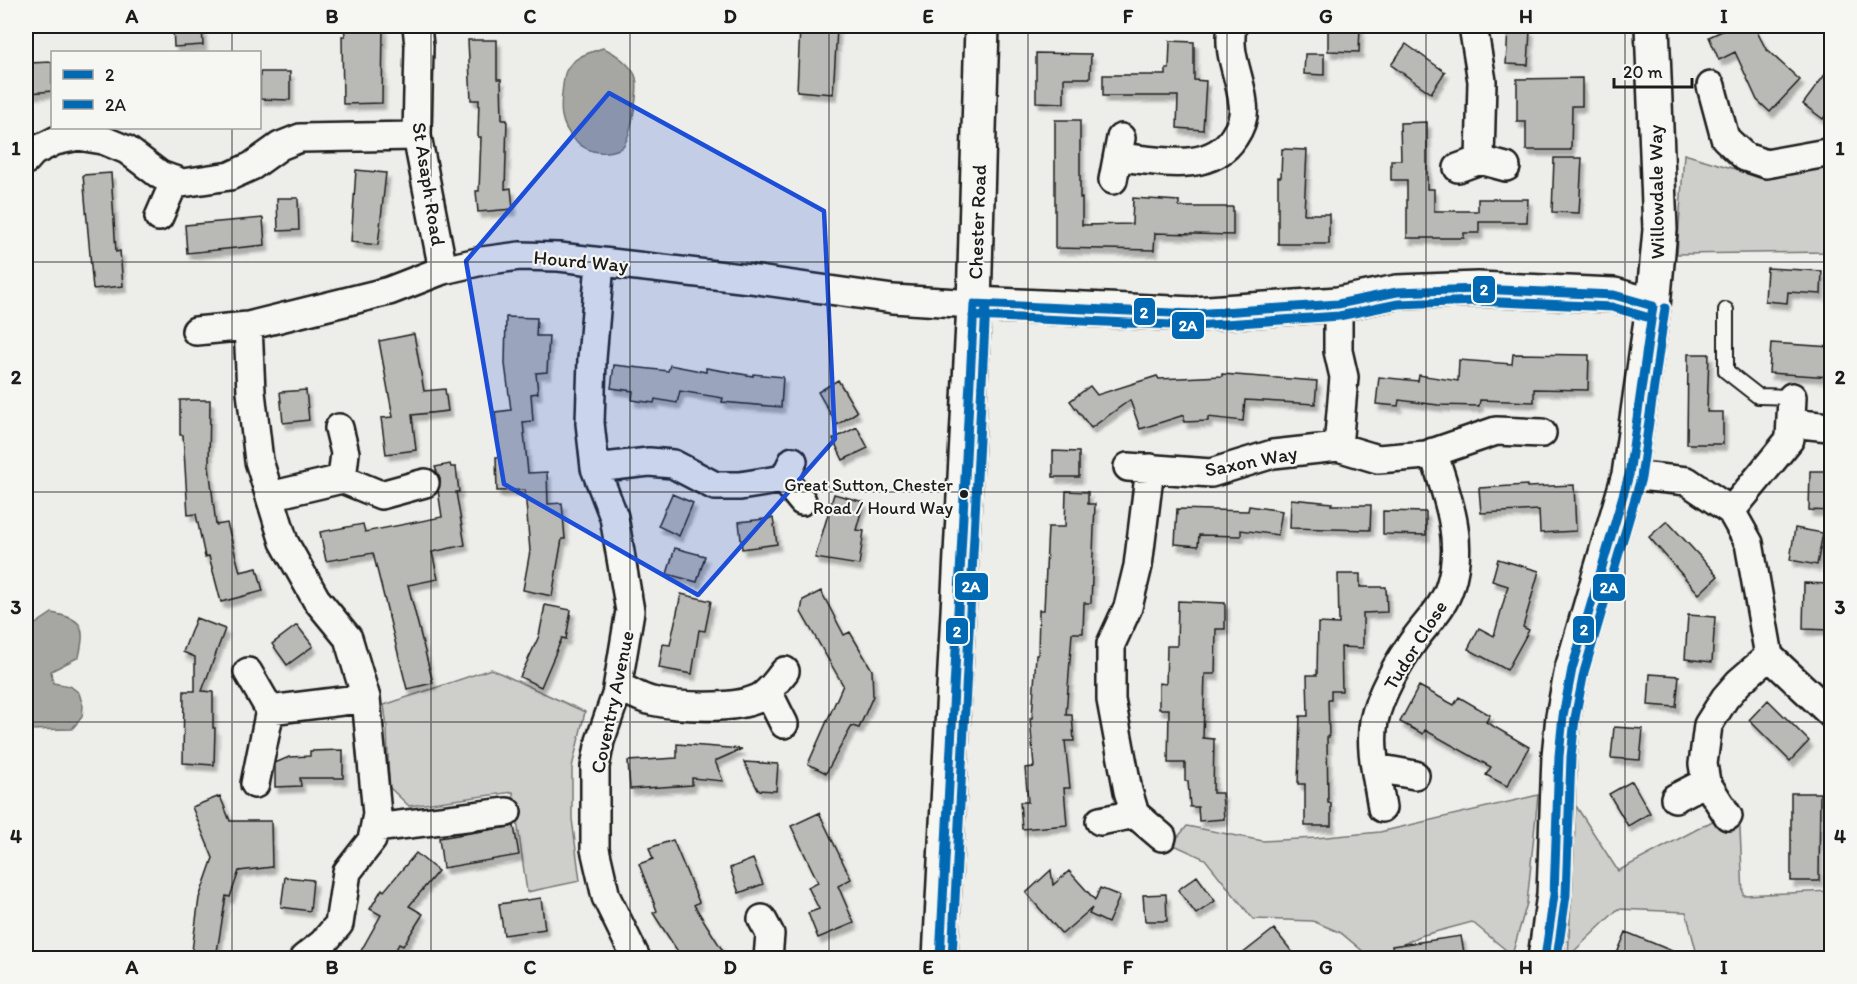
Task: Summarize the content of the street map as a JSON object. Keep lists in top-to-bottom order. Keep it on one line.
{"streets":{"street":["St Asaph Road","Willowdale Way","Chester Road","Hourd Way","Saxon Way","Tudor Close","Coventry Avenue"]},"crossings":[["St Asaph Road","Hourd Way"],["Chester Road","Hourd Way"],["Hourd Way","Coventry Avenue"],["Saxon Way","Tudor Close"]],"places":["Great Sutton, Chester Road / Hourd Way"],"lines":["transit line 2","transit line 2A"],"legend":["2","2A"],"scale_bar":"20 m","grid":{"columns":["A","B","C","D","E","F","G","H","I"],"rows":["1","2","3","4"]}}
